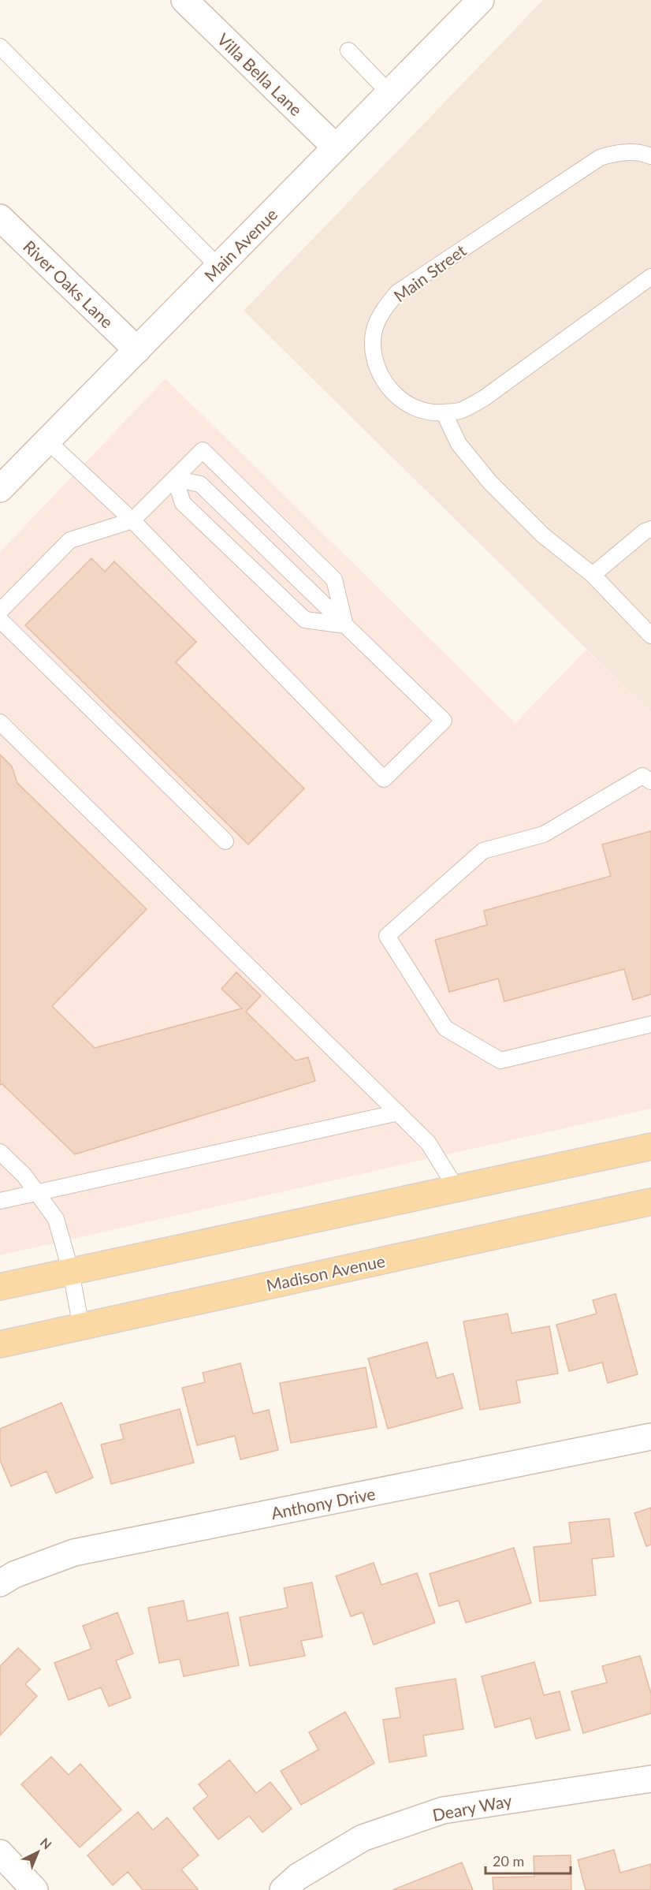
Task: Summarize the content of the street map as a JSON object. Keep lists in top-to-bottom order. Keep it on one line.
{"streets":{"main road":["Madison Avenue"],"street":["Villa Bella Lane","Main Avenue","River Oaks Lane","Anthony Drive","Deary Way"],"lane":["Main Street"]},"crossings":[["Villa Bella Lane","Main Avenue"],["Main Avenue","River Oaks Lane"]],"scale_bar":"20 m","north":"top right"}
